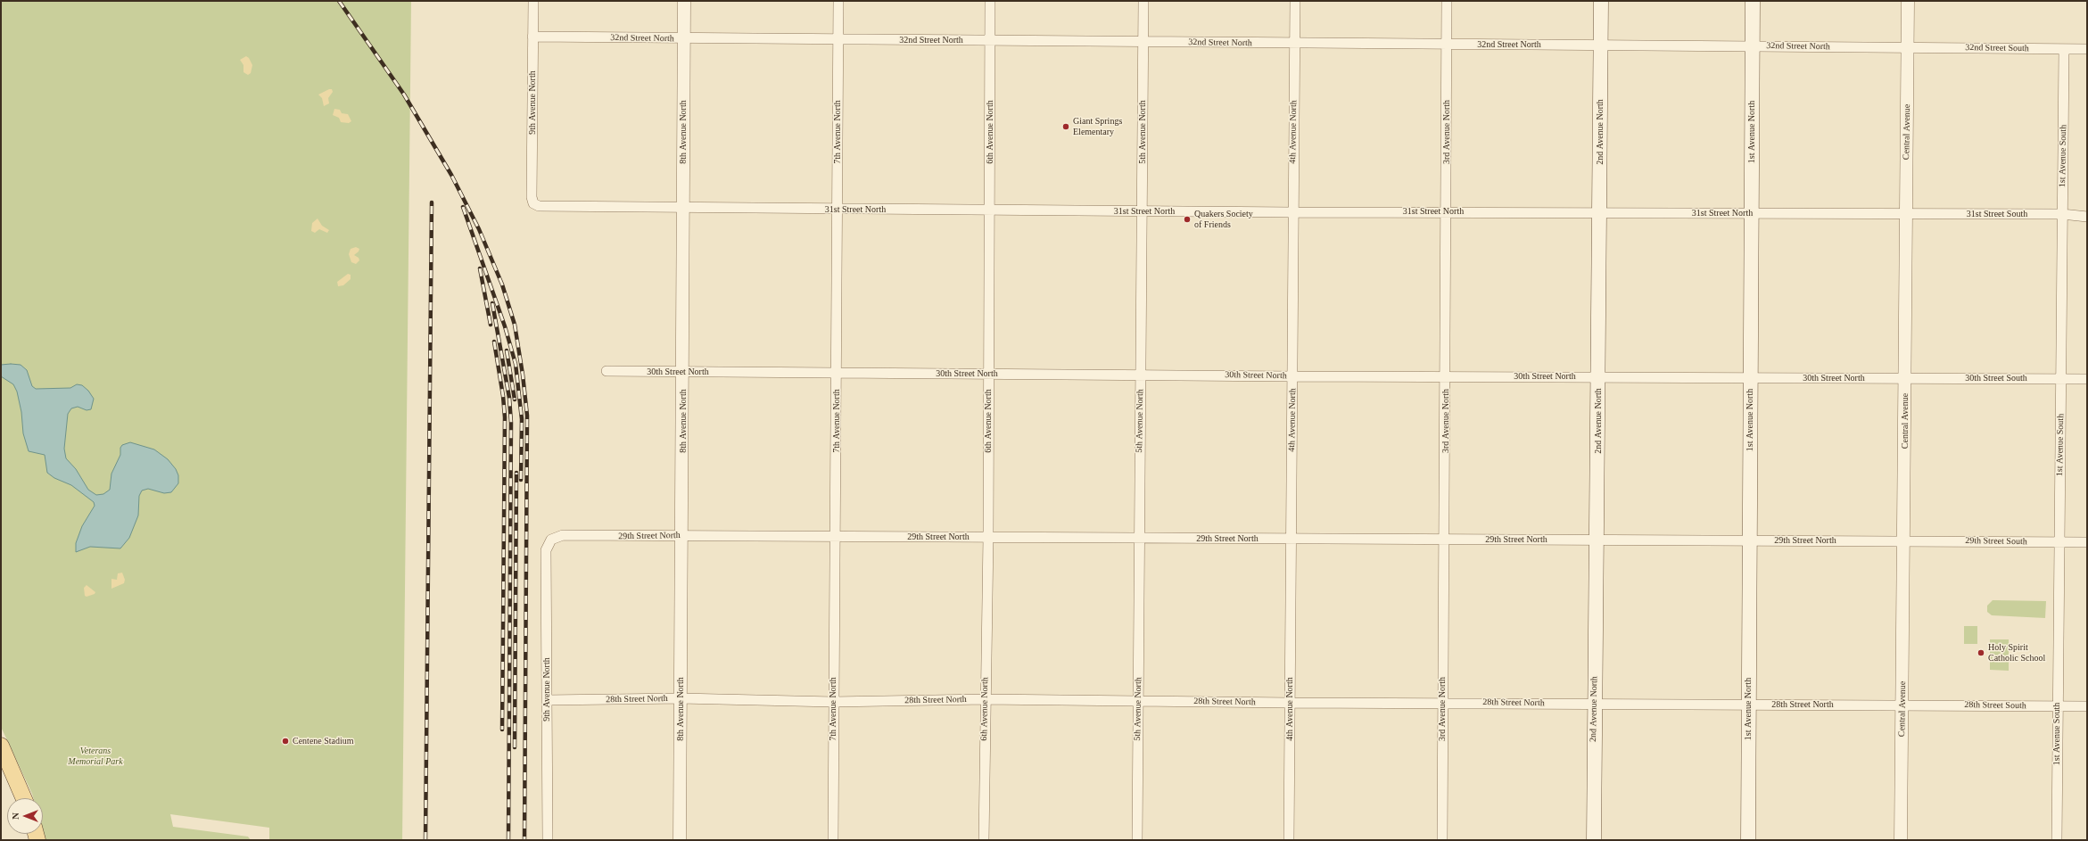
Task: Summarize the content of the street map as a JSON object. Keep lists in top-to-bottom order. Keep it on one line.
{"streets":{"main road":["2nd Avenue North","1st Avenue North"],"street":["32nd Street North","32nd Street South","9th Avenue North","8th Avenue North","7th Avenue North","6th Avenue North","5th Avenue North","4th Avenue North","3rd Avenue North","Central Avenue","1st Avenue South","31st Street North","31st Street South","30th Street North","30th Street South","29th Street North","29th Street South","28th Street North","28th Street South"]},"crossings":[["32nd Street North","32nd Street South"],["32nd Street North","9th Avenue North"],["32nd Street North","8th Avenue North"],["32nd Street North","7th Avenue North"],["32nd Street North","6th Avenue North"],["32nd Street North","5th Avenue North"],["32nd Street North","4th Avenue North"],["32nd Street North","3rd Avenue North"],["32nd Street North","2nd Avenue North"],["32nd Street North","1st Avenue North"],["32nd Street North","Central Avenue"],["32nd Street South","Central Avenue"],["32nd Street South","1st Avenue South"],["9th Avenue North","31st Street North"],["9th Avenue North","29th Street North"],["9th Avenue North","28th Street North"],["8th Avenue North","31st Street North"],["8th Avenue North","30th Street North"],["8th Avenue North","29th Street North"],["8th Avenue North","28th Street North"],["7th Avenue North","31st Street North"],["7th Avenue North","30th Street North"],["7th Avenue North","29th Street North"],["7th Avenue North","28th Street North"],["6th Avenue North","31st Street North"],["6th Avenue North","30th Street North"],["6th Avenue North","29th Street North"],["6th Avenue North","28th Street North"],["5th Avenue North","31st Street North"],["5th Avenue North","30th Street North"],["5th Avenue North","29th Street North"],["5th Avenue North","28th Street North"],["4th Avenue North","31st Street North"],["4th Avenue North","30th Street North"],["4th Avenue North","29th Street North"],["4th Avenue North","28th Street North"],["3rd Avenue North","31st Street North"],["3rd Avenue North","30th Street North"],["3rd Avenue North","29th Street North"],["3rd Avenue North","28th Street North"],["2nd Avenue North","31st Street North"],["2nd Avenue North","30th Street North"],["2nd Avenue North","29th Street North"],["2nd Avenue North","28th Street North"],["1st Avenue North","31st Street North"],["1st Avenue North","30th Street North"],["1st Avenue North","29th Street North"],["1st Avenue North","28th Street North"],["Central Avenue","31st Street North"],["Central Avenue","31st Street South"],["Central Avenue","30th Street North"],["Central Avenue","30th Street South"],["Central Avenue","29th Street North"],["Central Avenue","29th Street South"],["Central Avenue","28th Street North"],["Central Avenue","28th Street South"],["1st Avenue South","31st Street South"],["1st Avenue South","30th Street South"],["1st Avenue South","29th Street South"],["1st Avenue South","28th Street South"],["31st Street North","31st Street South"],["30th Street North","30th Street South"],["29th Street North","29th Street South"],["28th Street North","28th Street South"]],"parks":["Veterans Memorial Park"],"places":["Giant Springs Elementary","Quakers Society of Friends","Holy Spirit Catholic School","Centene Stadium"],"north":"left"}
